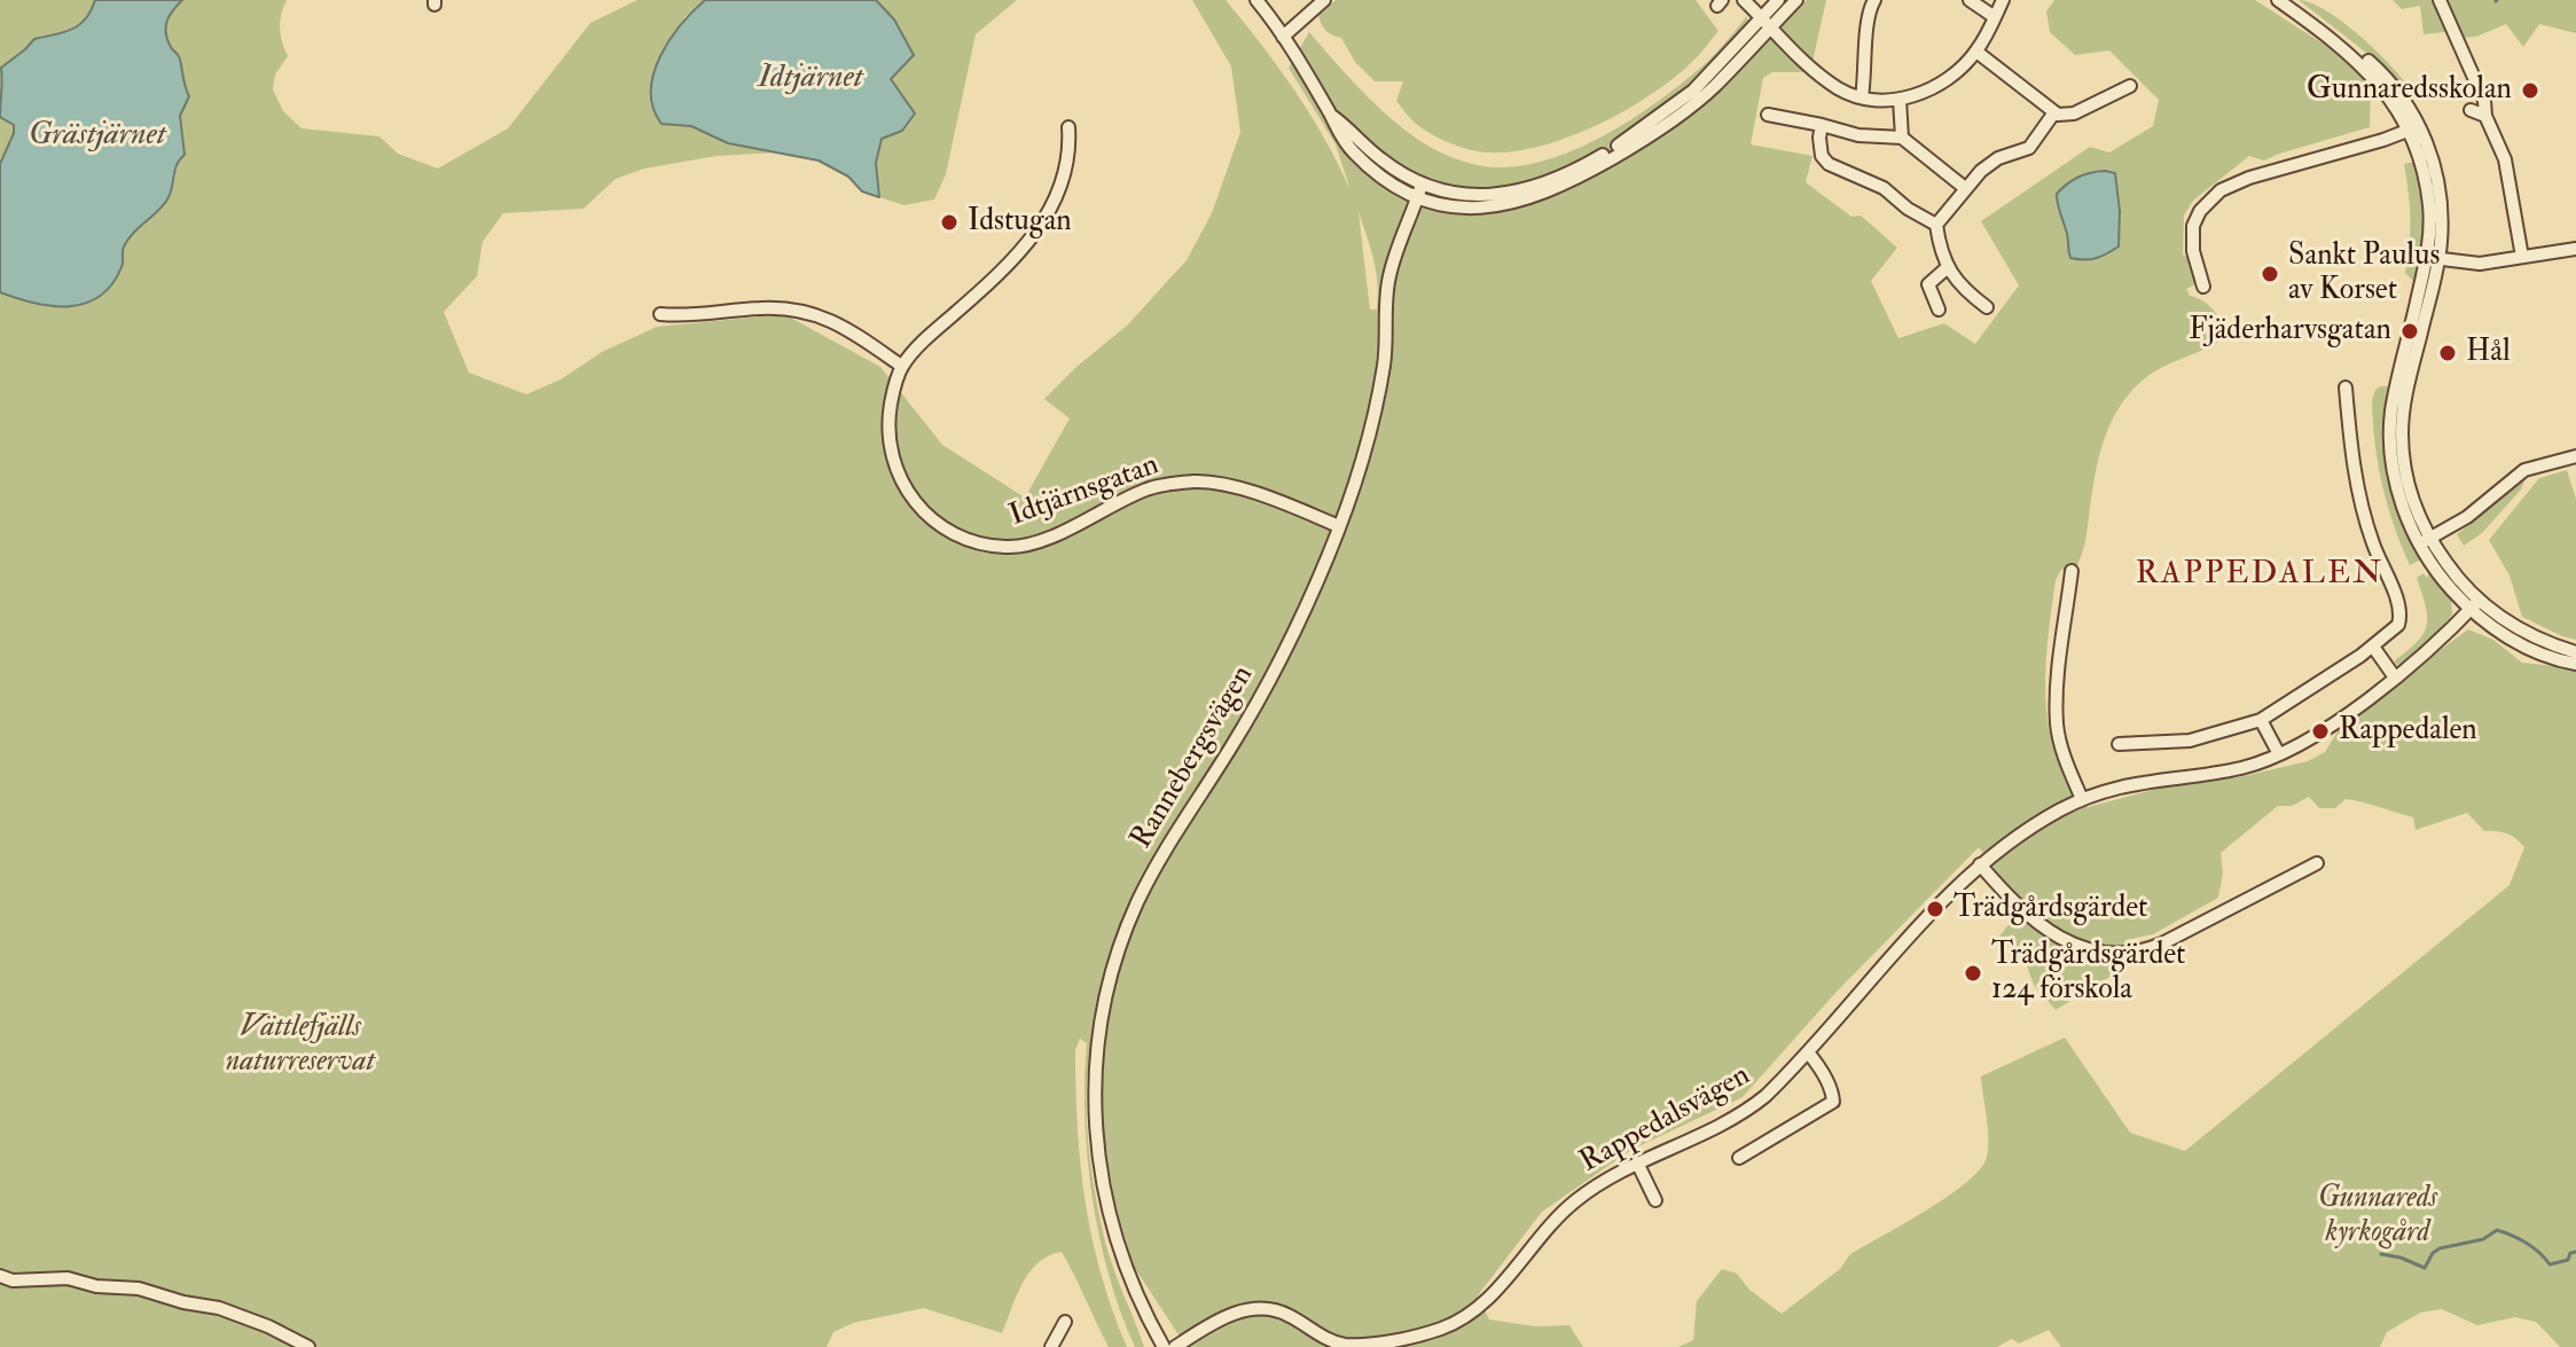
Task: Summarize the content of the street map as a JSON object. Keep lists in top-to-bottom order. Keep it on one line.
{"streets":{"street":["Idtjärnsgatan","Rannebergsvägen","Rappedalsvägen"]},"crossings":[["Idtjärnsgatan","Rannebergsvägen"]],"districts":["RAPPEDALEN"],"water":["Idtjärnet","Grästjärnet"],"parks":["Vättlefjälls naturreservat","Gunnareds kyrkogård"],"places":["Gunnaredsskolan","Idstugan","Sankt Paulus av Korset","Fjäderharvsgatan","Hål","Rappedalen","Trädgårdsgärdet","Trädgårdsgärdet 124 förskola"]}
